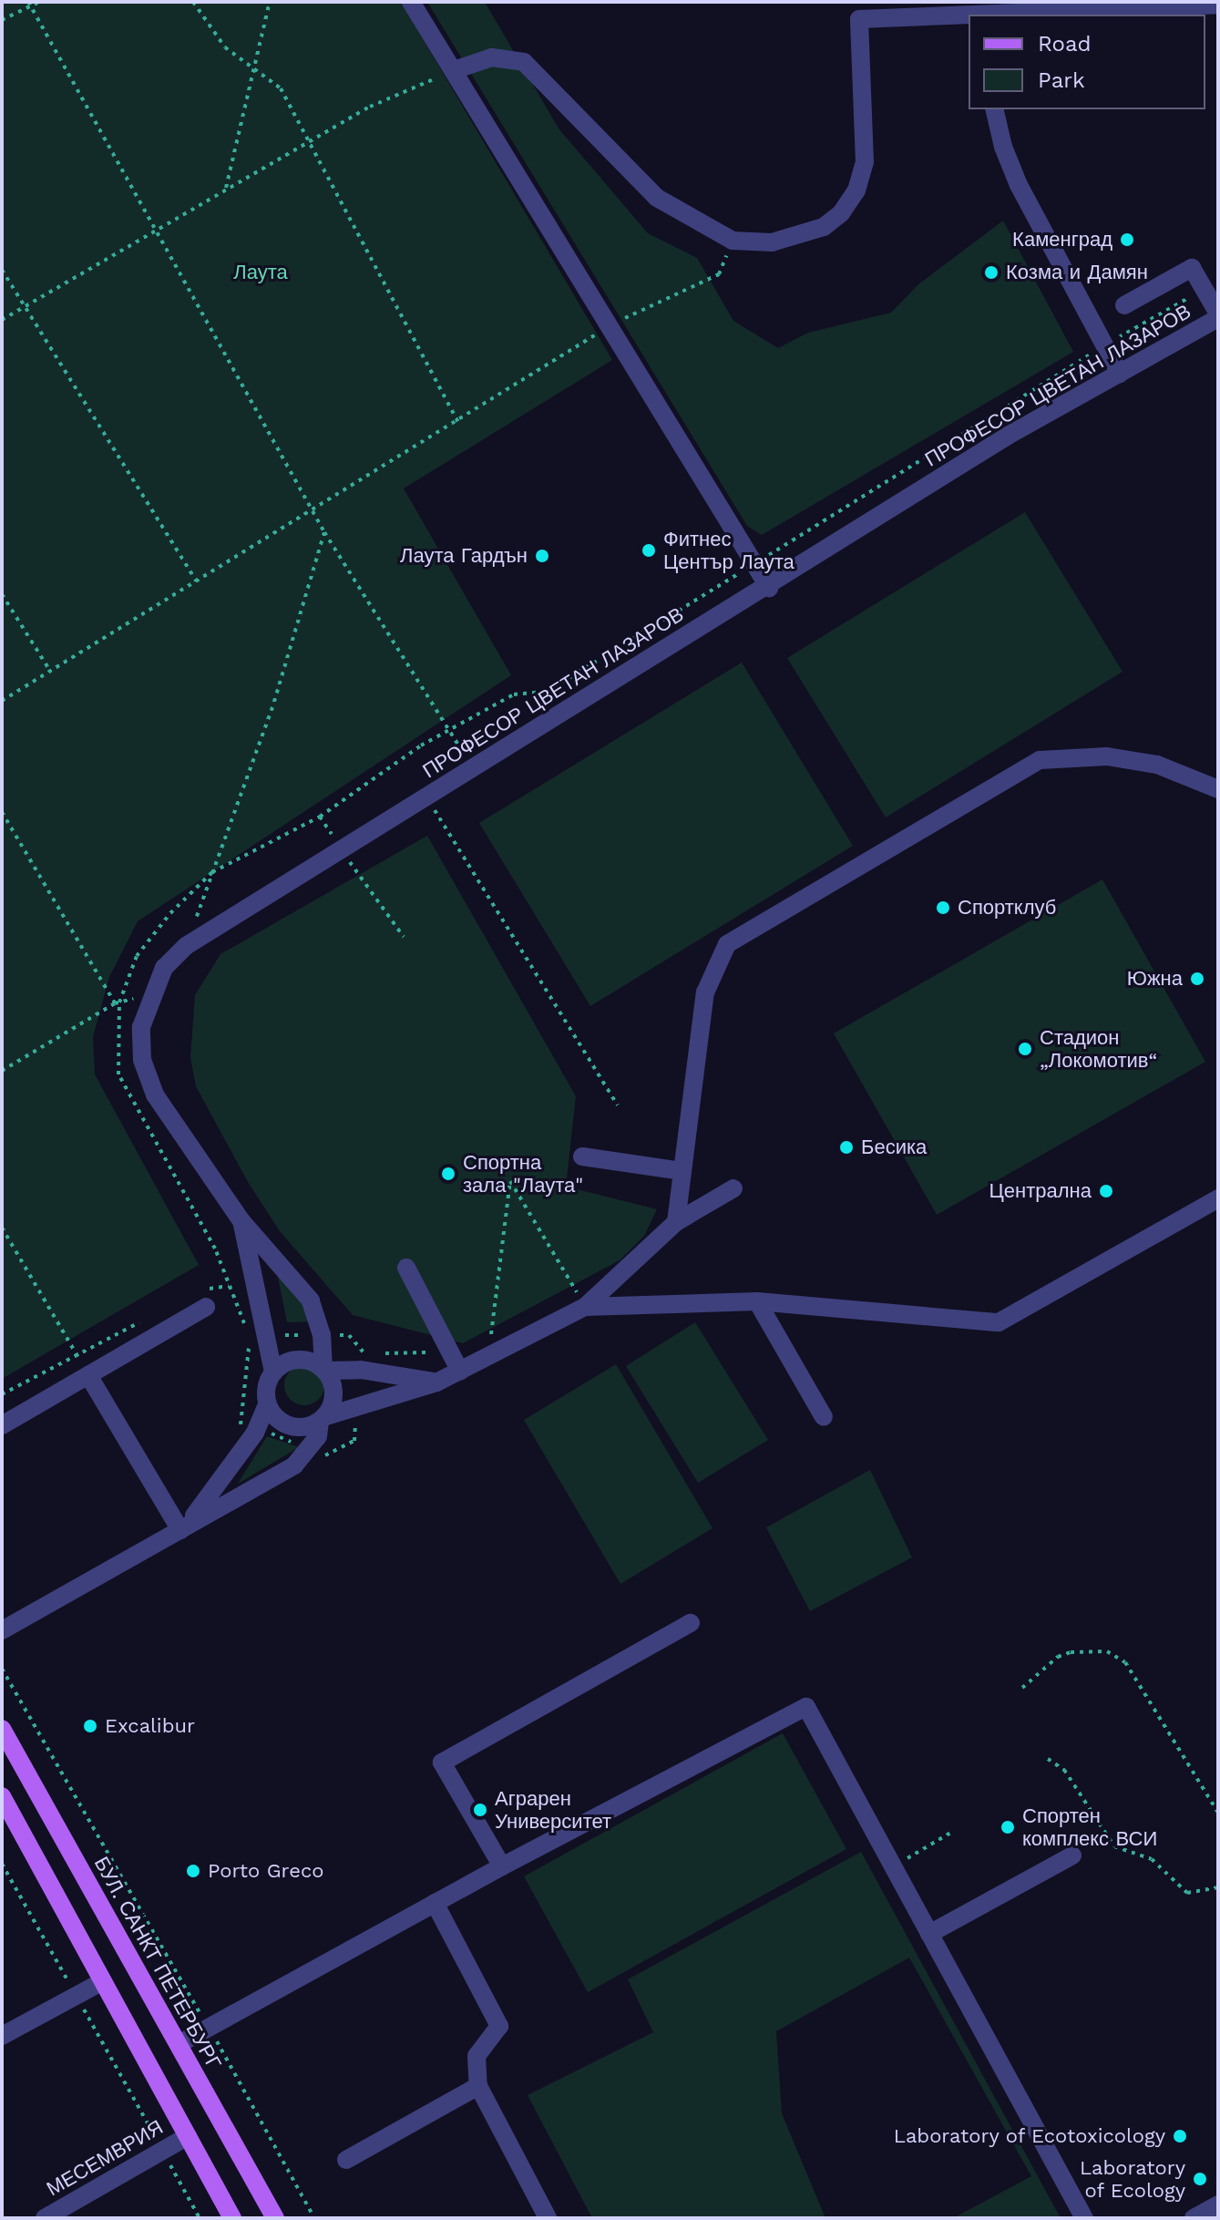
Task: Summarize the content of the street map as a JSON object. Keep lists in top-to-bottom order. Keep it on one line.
{"streets":{"main road":["БУЛ. САНКТ ПЕТЕРБУРГ"],"street":["ПРОФЕСОР ЦВЕТАН ЛАЗАРОВ","МЕСЕМВРИЯ"]},"parks":["Лаута"],"places":["Каменград","Козма и Дамян","Фитнес Център Лаута","Лаута Гардън","Спортклуб","Южна","Стадион „Локомотив“","Бесика","Спортна зала \"Лаута\"","Централна","Excalibur","Аграрен Университет","Спортен комплекс ВСИ","Porto Greco","Laboratory of Ecotoxicology","Laboratory of Ecology"],"legend":["Road","Park"]}
